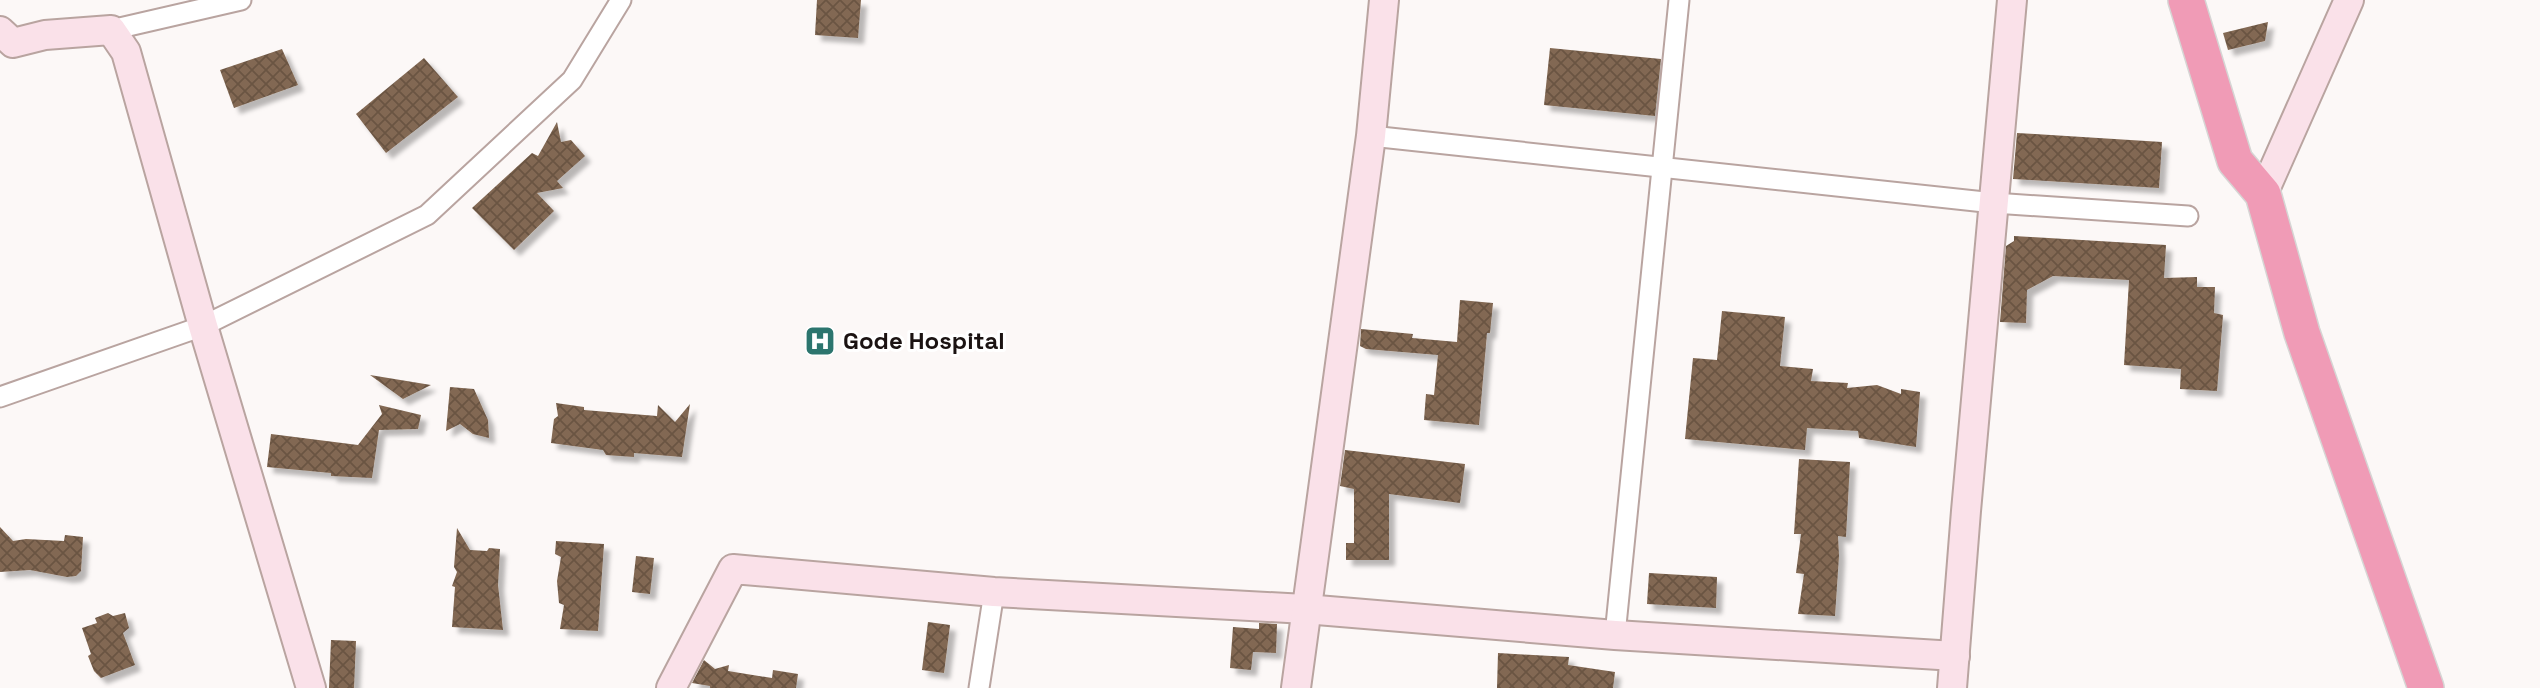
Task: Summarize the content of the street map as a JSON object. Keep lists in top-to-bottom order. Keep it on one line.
{"places":{"hospital":["Gode Hospital"]}}
